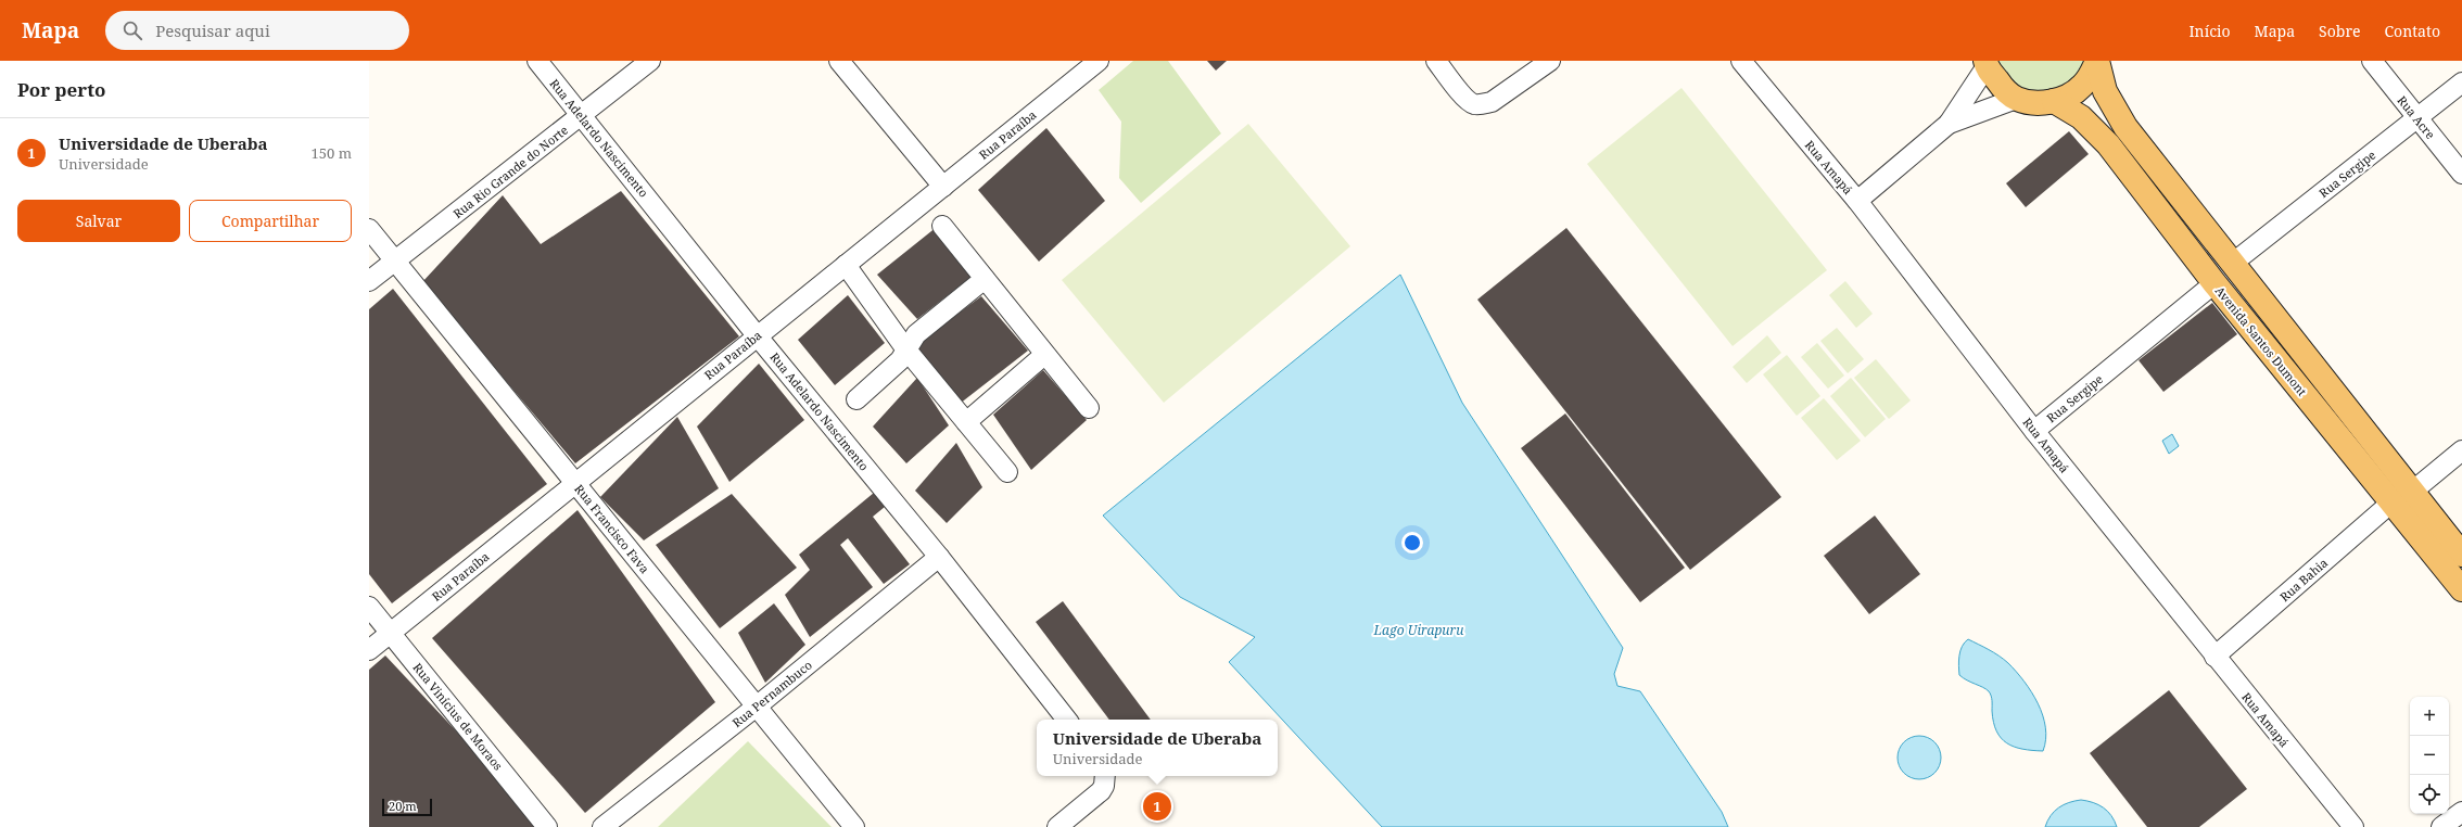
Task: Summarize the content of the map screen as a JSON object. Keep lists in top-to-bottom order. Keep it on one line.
{"streets":{"main road":["Avenida Santos Dumont"],"street":["Rua Acre","Rua Paraíba","Rua Adelardo Nascimento","Rua Amapá","Rua Rio Grande do Norte","Rua Sergipe","Rua Francisco Fava","Rua Bahia","Rua Pernambuco","Rua Vinícius de Moraos"]},"crossings":[["Rua Acre","Rua Sergipe"],["Rua Paraíba","Rua Adelardo Nascimento"],["Rua Paraíba","Rua Francisco Fava"],["Rua Paraíba","Rua Vinícius de Moraos"],["Rua Adelardo Nascimento","Rua Rio Grande do Norte"],["Rua Adelardo Nascimento","Rua Pernambuco"],["Rua Amapá","Rua Sergipe"],["Rua Amapá","Rua Bahia"],["Rua Rio Grande do Norte","Rua Francisco Fava"],["Rua Sergipe","Avenida Santos Dumont"],["Avenida Santos Dumont","Rua Bahia"],["Rua Francisco Fava","Rua Pernambuco"]],"water":["Lago Uirapuru"],"scale_bar":"20 m","page":{"header":"Mapa","search":"Pesquisar aqui","nav":["Início","Mapa","Sobre","Contato"],"heading":"Por perto","list":[{"mark":"1","name":"Universidade de Uberaba","note":"Universidade","value":"150 m"}],"buttons":["Salvar","Compartilhar"],"map_buttons":["+","−"],"popup":["Universidade de Uberaba","Universidade"],"pins":"1","scale":"20 m"}}
